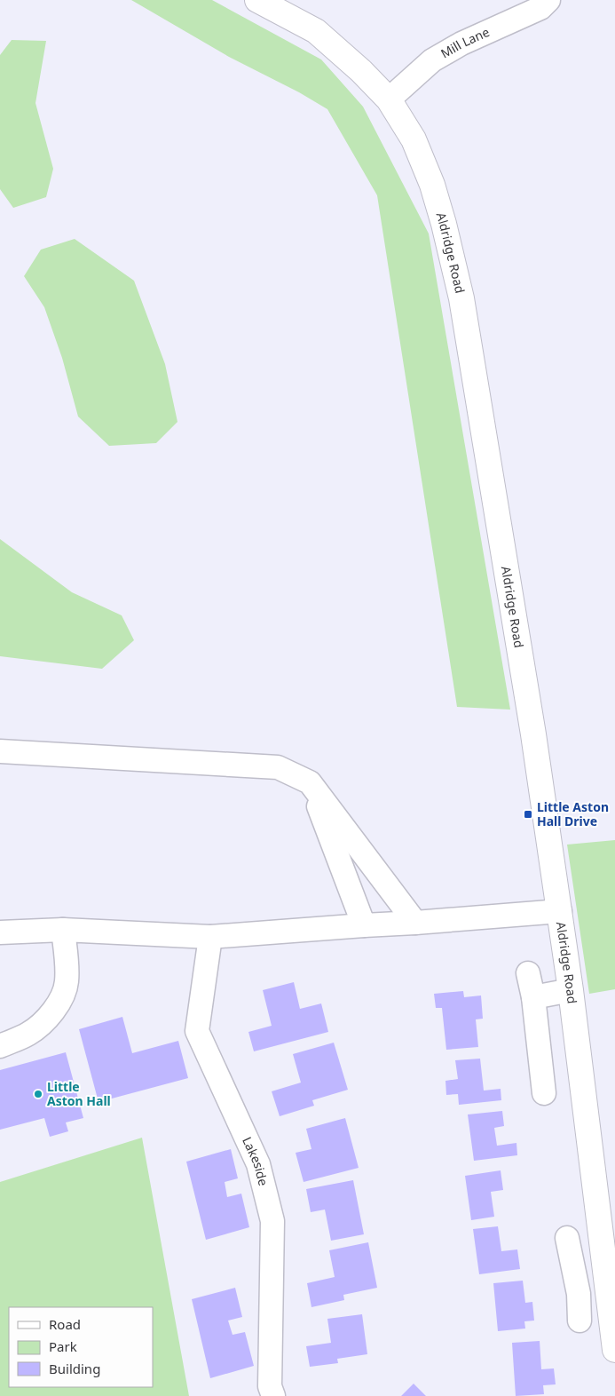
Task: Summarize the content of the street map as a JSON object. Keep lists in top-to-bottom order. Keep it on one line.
{"streets":{"main road":["Aldridge Road"],"street":["Mill Lane","Lakeside"]},"crossings":[["Mill Lane","Aldridge Road"]],"places":{"transit":["Little Aston Hall Drive"],"other":["Little Aston Hall"]},"legend":["Road","Park","Building"]}
